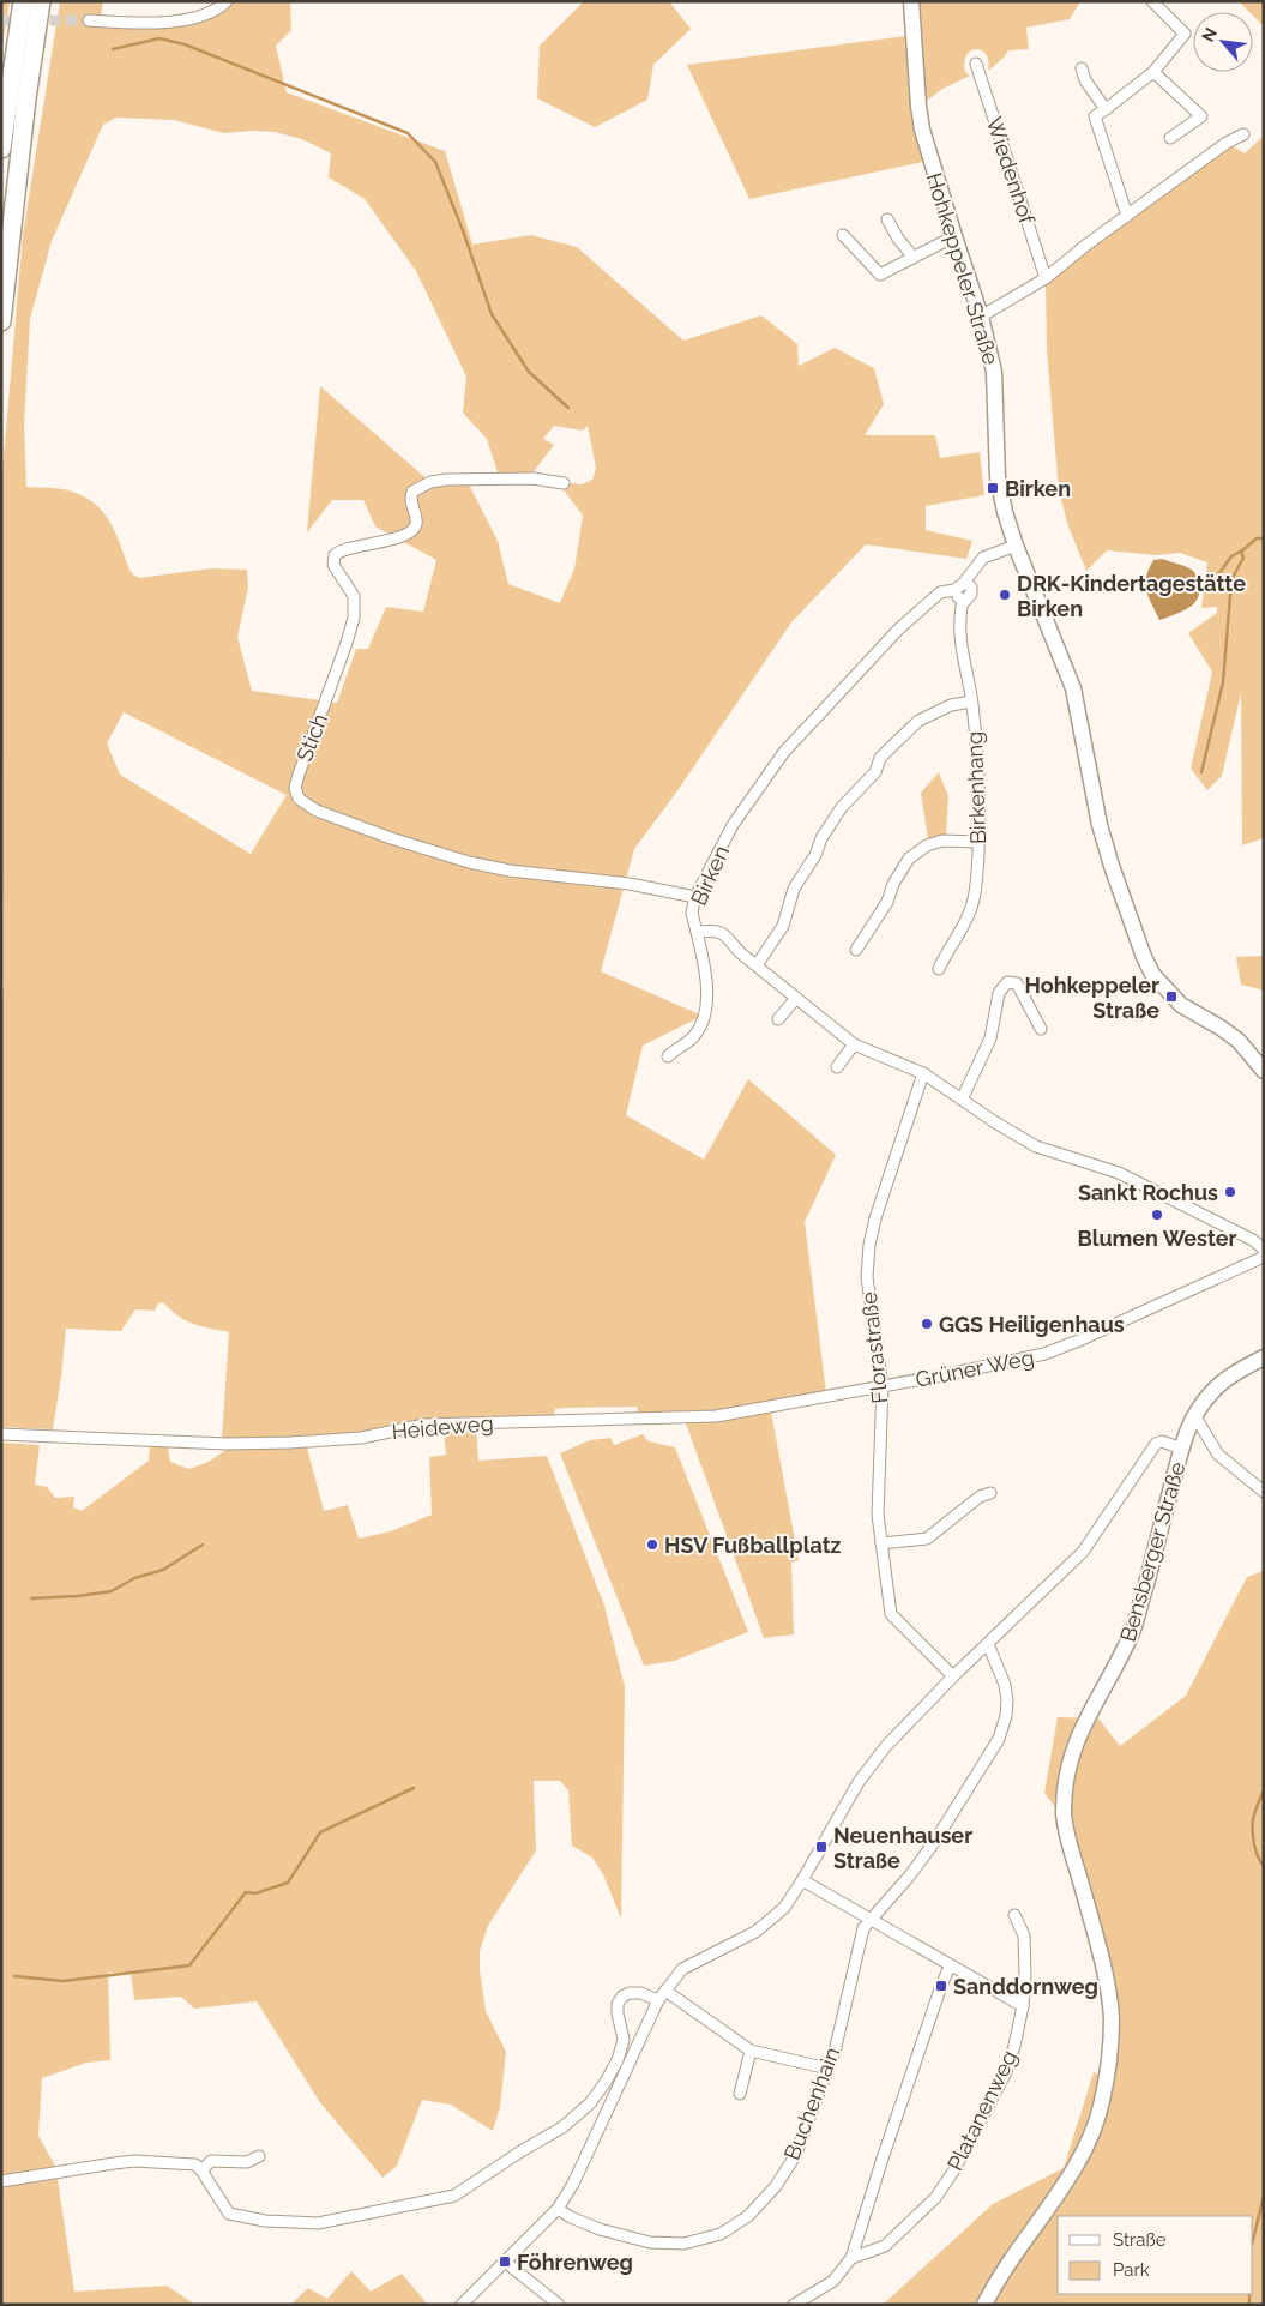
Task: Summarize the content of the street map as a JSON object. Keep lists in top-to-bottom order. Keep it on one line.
{"streets":{"street":["Wiedenhof","Hohkeppeler Straße","Stich","Birkenhang","Birken","Florastraße","Grüner Weg","Heideweg","Bensberger Straße","Buchenhain","Platanenweg"]},"crossings":[["Hohkeppeler Straße","Birken"],["Stich","Birken"],["Birkenhang","Birken"],["Birken","Florastraße"],["Florastraße","Grüner Weg"],["Florastraße","Heideweg"],["Grüner Weg","Heideweg"]],"places":{"transit":["Birken","Hohkeppeler Straße","Neuenhauser Straße","Sanddornweg","Föhrenweg"],"other":["DRK-Kindertagestätte Birken","Sankt Rochus","Blumen Wester","GGS Heiligenhaus","HSV Fußballplatz"]},"legend":["Straße","Park"],"north":"top left"}
